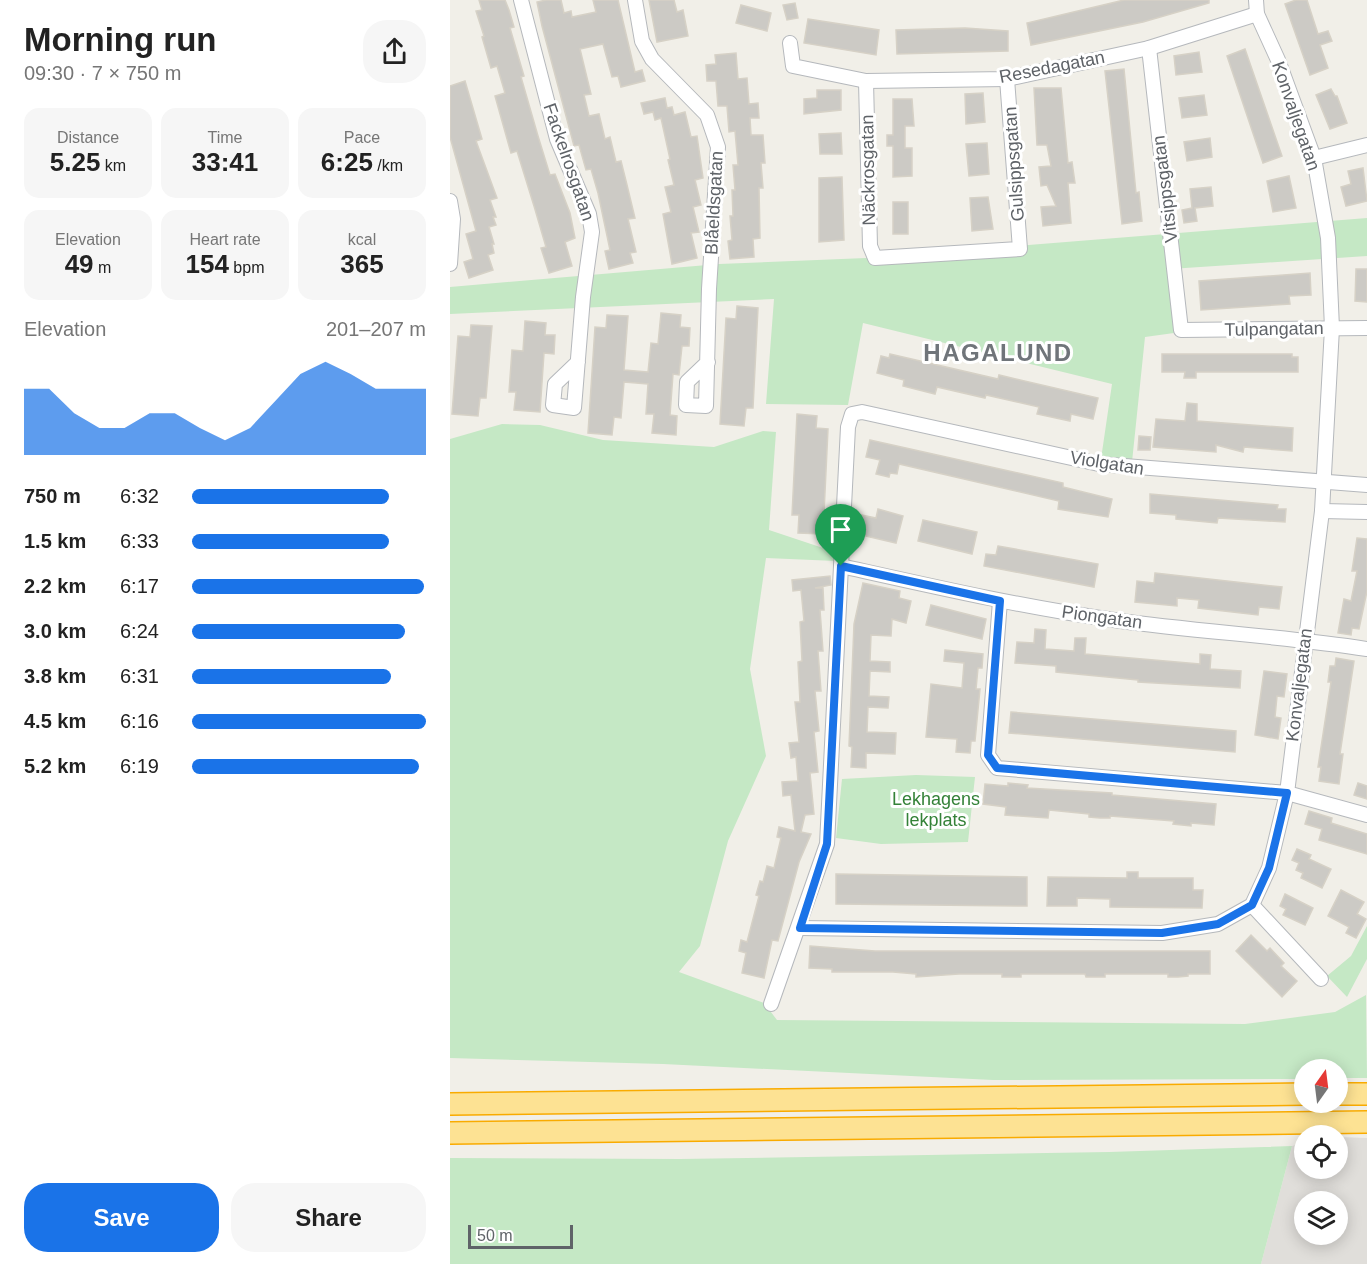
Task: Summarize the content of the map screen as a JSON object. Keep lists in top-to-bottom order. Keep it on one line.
{"streets":{"street":["Resedagatan","Konvaljegatan","Fackelrosgatan","Gulsippsgatan","Näckrosgatan","Vitsippsgatan","Blåeldsgatan","Tulpangatan","Violgatan","Piongatan"]},"crossings":[["Resedagatan","Konvaljegatan"],["Resedagatan","Gulsippsgatan"],["Resedagatan","Näckrosgatan"],["Resedagatan","Vitsippsgatan"],["Konvaljegatan","Tulpangatan"],["Konvaljegatan","Violgatan"],["Konvaljegatan","Piongatan"],["Gulsippsgatan","Näckrosgatan"],["Vitsippsgatan","Tulpangatan"],["Violgatan","Piongatan"]],"districts":["HAGALUND"],"parks":["Lekhagens lekplats"],"scale_bar":"50 m","north":"top","page":{"heading":["Morning run","09:30 · 7 × 750 m"],"stats":[["Distance","5.25 km"],["Time","33:41"],["Pace","6:25 /km"],["Elevation","49 m"],["Heart rate","154 bpm"],["kcal","365"]],"chart":["Elevation","201–207 m"],"list":[{"name":"750 m","note":"6:32"},{"name":"1.5 km","note":"6:33"},{"name":"2.2 km","note":"6:17"},{"name":"3.0 km","note":"6:24"},{"name":"3.8 km","note":"6:31"},{"name":"4.5 km","note":"6:16"},{"name":"5.2 km","note":"6:19"}],"buttons":["Save","Share"],"scale":"50 m"}}
